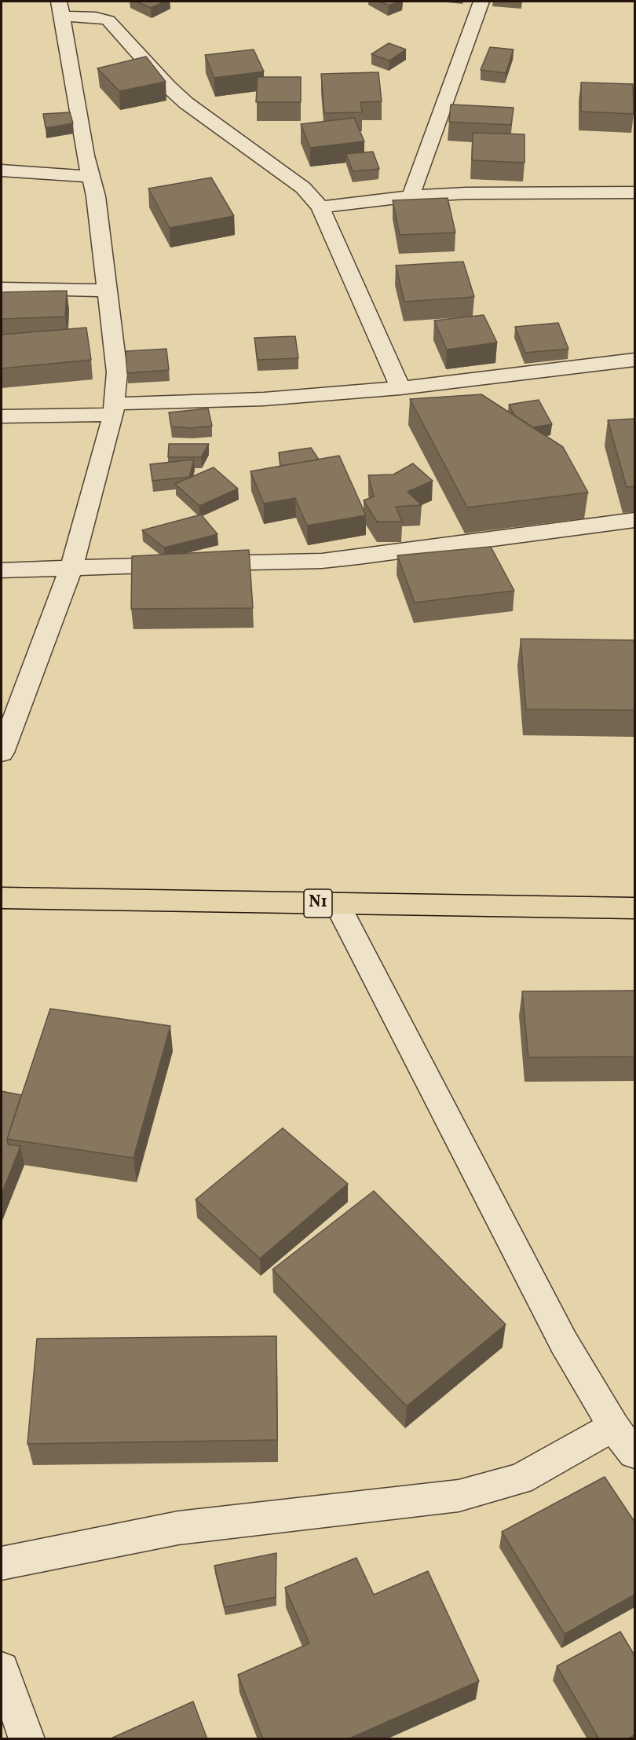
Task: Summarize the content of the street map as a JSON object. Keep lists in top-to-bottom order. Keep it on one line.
{"streets":{"highway":["N1"]}}
